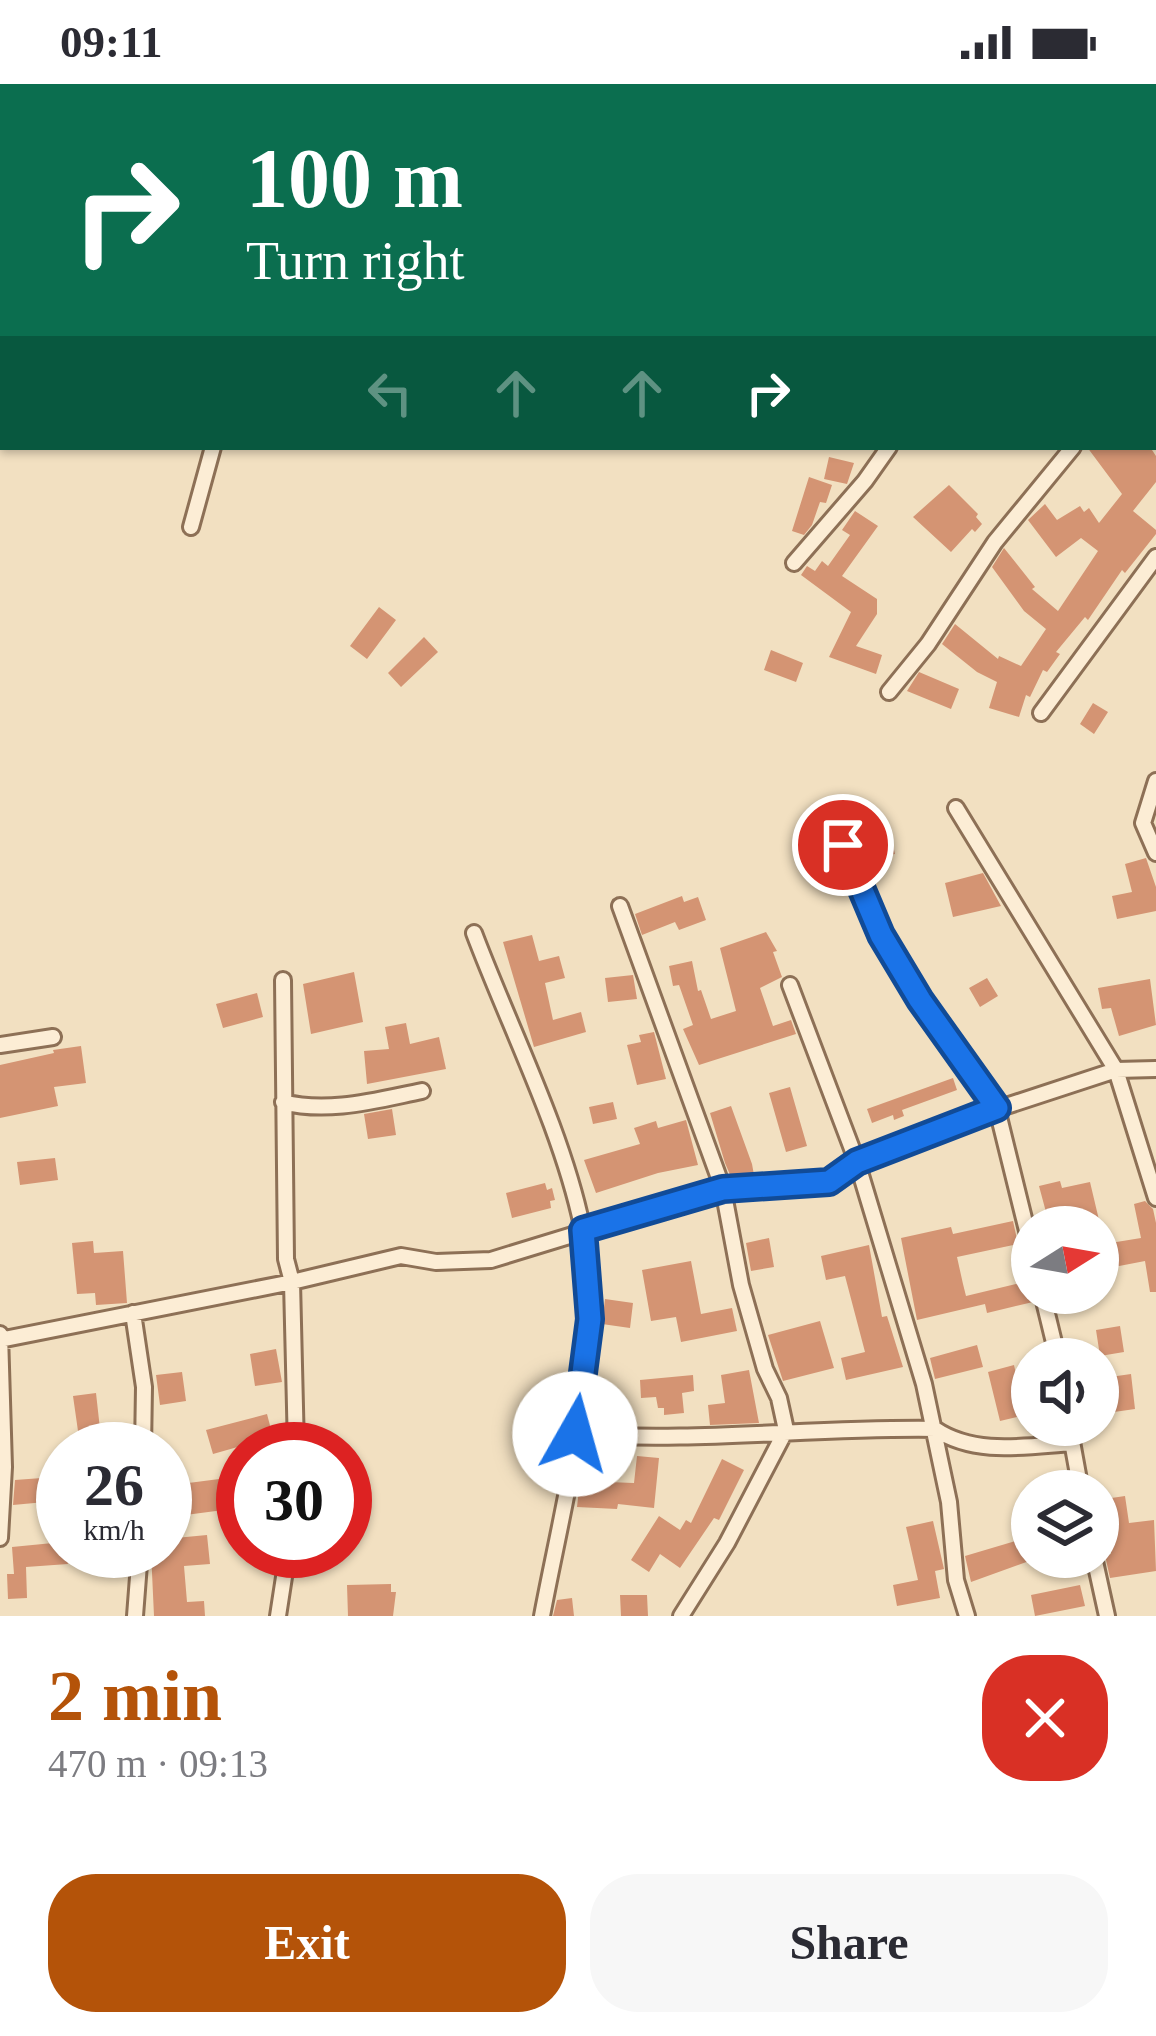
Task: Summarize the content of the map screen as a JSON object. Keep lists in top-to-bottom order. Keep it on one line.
{"north":"right","page":{"status":"09:11","turn":["100 m","Turn right"],"speed":"26 km/h","limit":"30","heading":["2 min","470 m · 09:13"],"buttons":["Exit","Share"]}}
